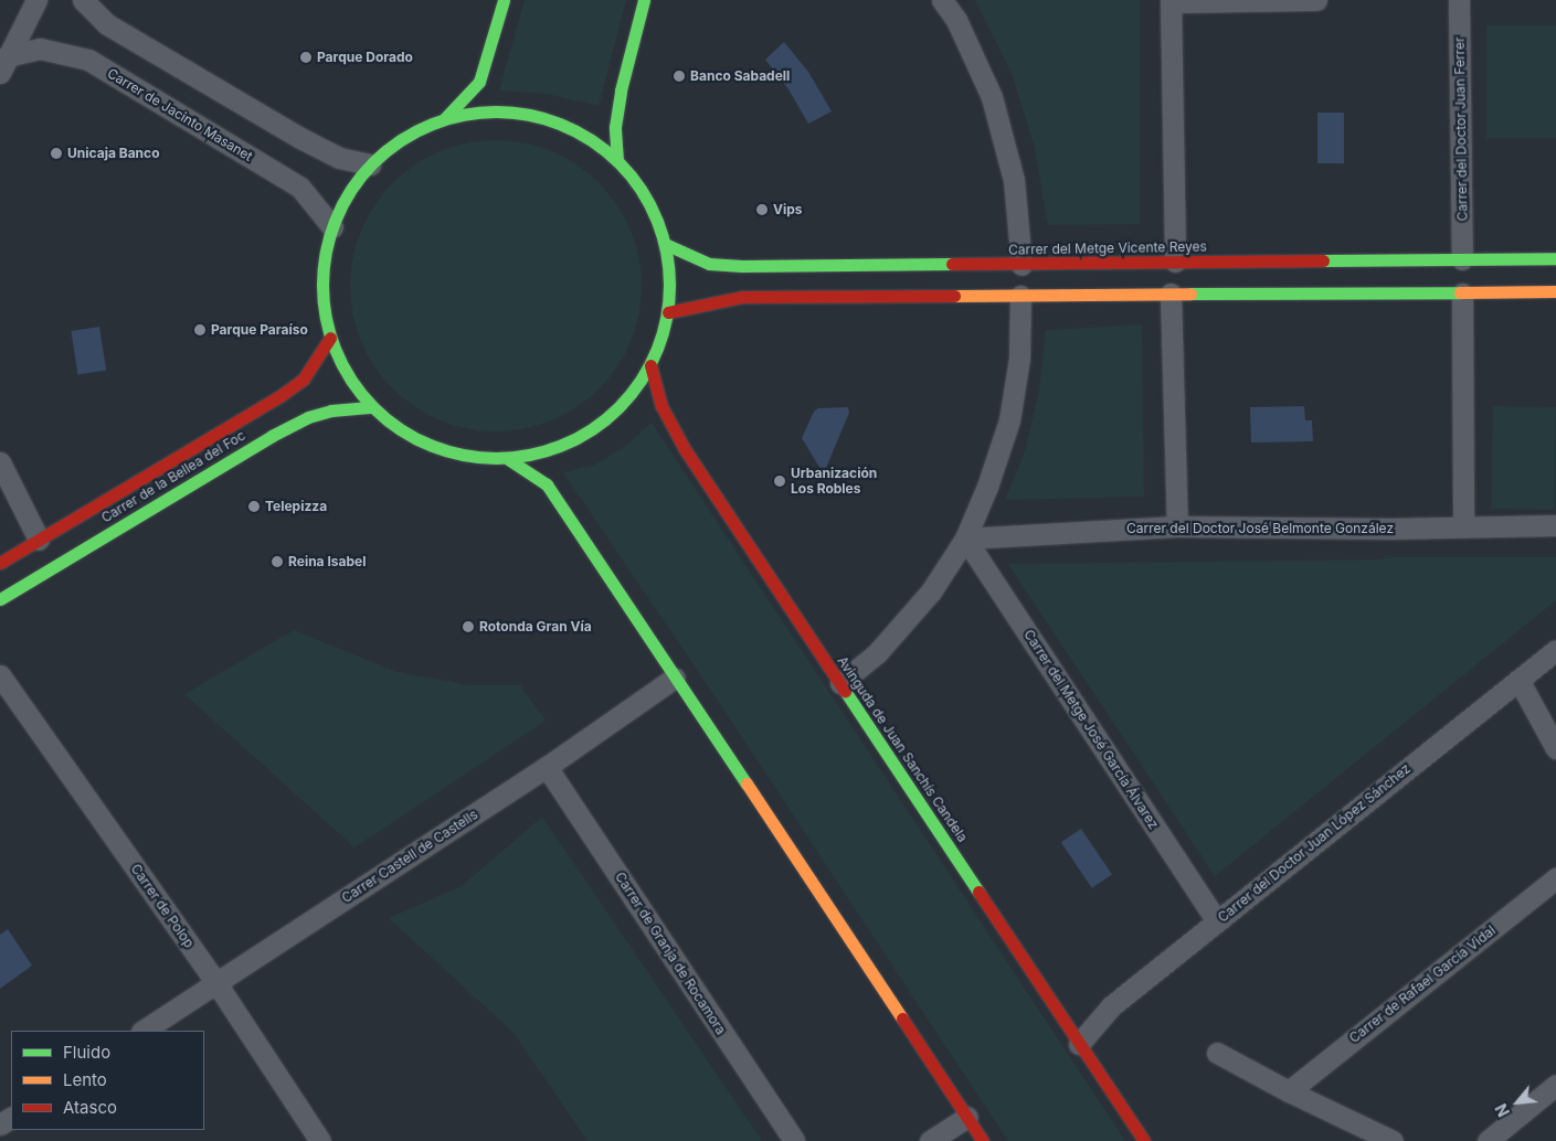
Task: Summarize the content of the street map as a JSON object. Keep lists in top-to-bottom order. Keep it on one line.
{"streets":{"main road":["Carrer del Metge Vicente Reyes","Carrer de la Bellea del Foc","Avinguda de Juan Sanchís Candela"],"street":["Carrer de Jacinto Masanet","Carrer del Doctor Juan Ferrer","Carrer del Doctor José Belmonte González","Carrer del Metge José García Álvarez","Carrer del Doctor Juan López Sánchez","Carrer Castell de Castells","Carrer de Polop","Carrer de Granja de Rocamora","Carrer de Rafael García Vidal"]},"crossings":[["Carrer del Doctor Juan Ferrer","Carrer del Metge Vicente Reyes"],["Carrer del Doctor José Belmonte González","Carrer del Metge José García Álvarez"],["Carrer del Metge José García Álvarez","Carrer del Doctor Juan López Sánchez"],["Avinguda de Juan Sanchís Candela","Carrer del Doctor Juan López Sánchez"],["Carrer Castell de Castells","Carrer de Polop"],["Carrer Castell de Castells","Carrer de Granja de Rocamora"]],"places":["Parque Dorado","Banco Sabadell","Unicaja Banco","Vips","Parque Paraíso","Urbanización Los Robles","Telepizza","Reina Isabel","Rotonda Gran Vía"],"legend":["Fluido","Lento","Atasco"],"north":"bottom left"}
